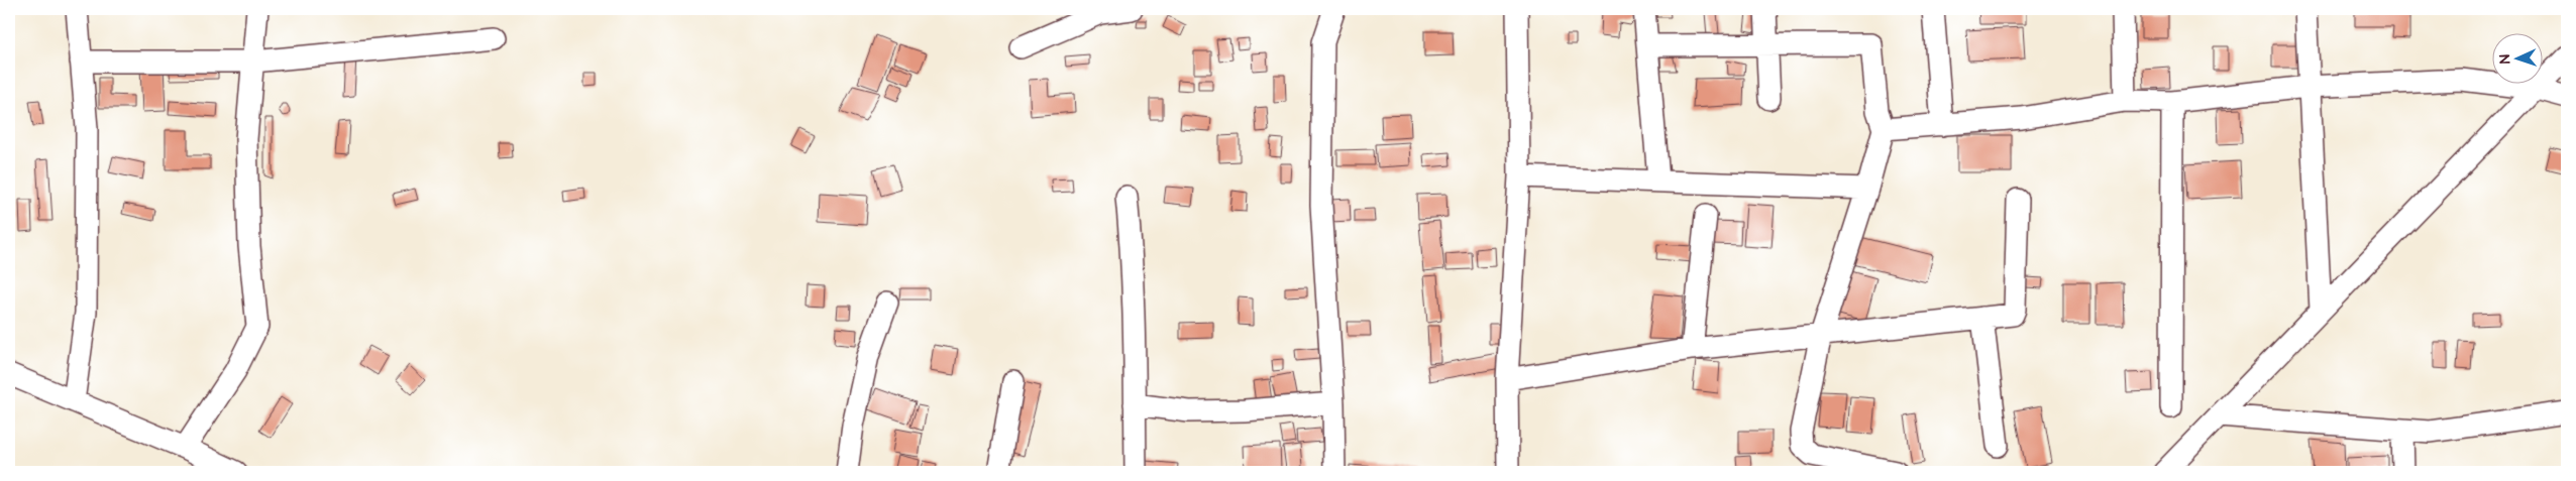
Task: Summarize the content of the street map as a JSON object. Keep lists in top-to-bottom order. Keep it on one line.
{"north":"left"}
